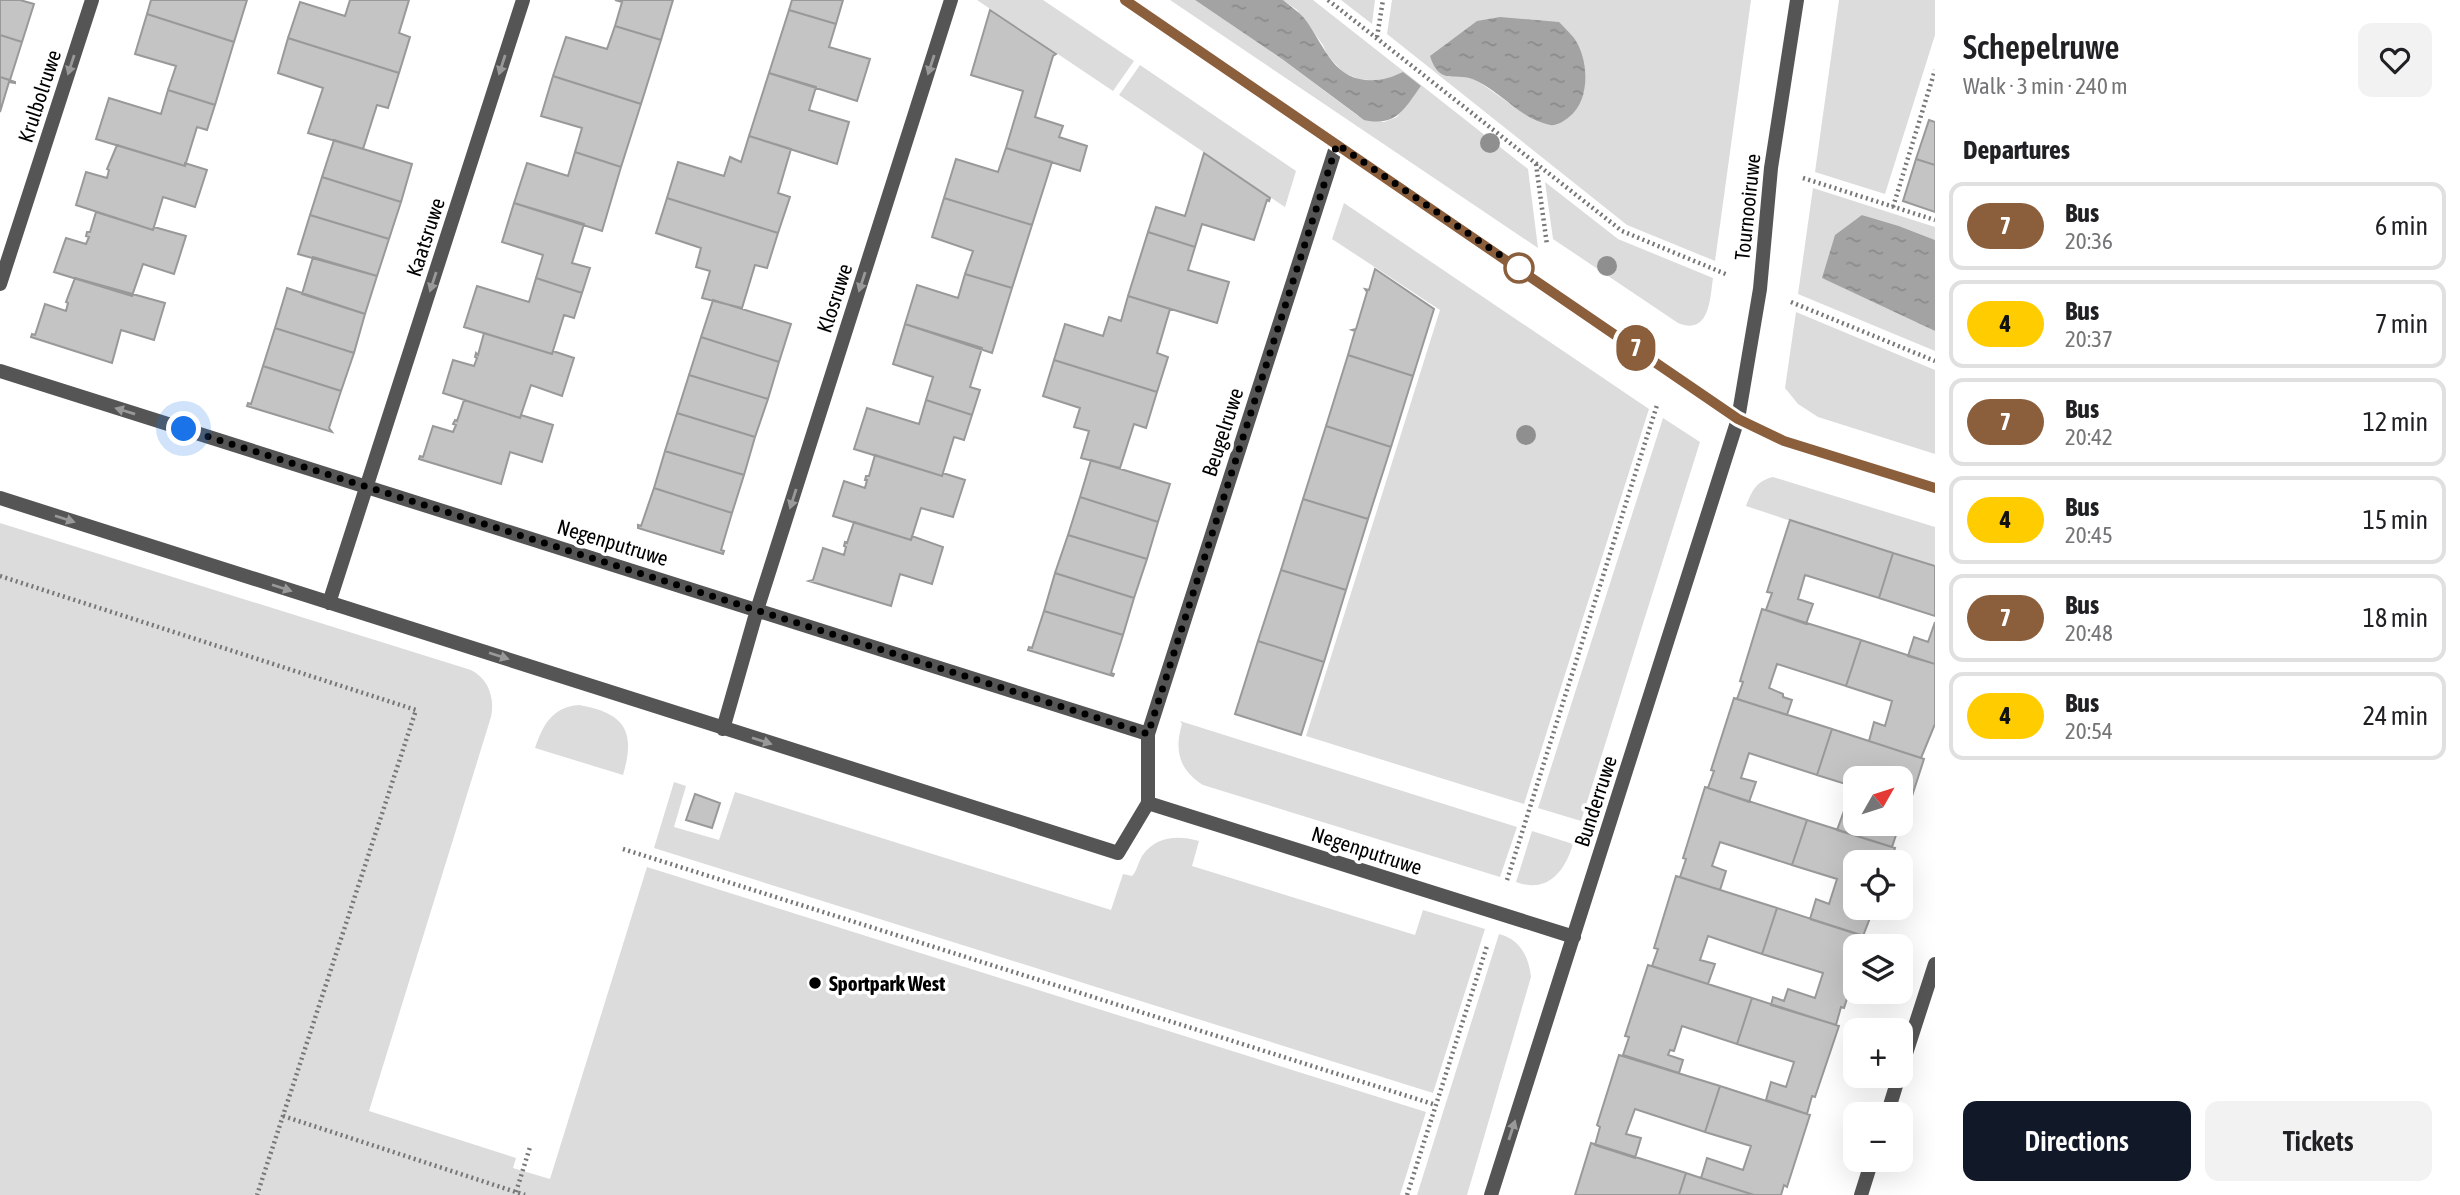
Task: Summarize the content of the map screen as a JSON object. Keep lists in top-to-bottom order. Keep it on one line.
{"streets":{"street":["Krulbolruwe","Tournooiruwe","Kaatsruwe","Klosruwe","Beugelruwe","Negenputruwe","Bunderruwe"]},"crossings":[["Tournooiruwe","Bunderruwe"],["Kaatsruwe","Negenputruwe"],["Klosruwe","Negenputruwe"],["Beugelruwe","Negenputruwe"],["Negenputruwe","Bunderruwe"]],"one_way":["Krulbolruwe","Kaatsruwe","Klosruwe"],"places":["Sportpark West"],"lines":["bus line 7"],"north":"top right","page":{"on_map":"7","heading":[["Schepelruwe","Walk · 3 min · 240 m"],"Departures"],"list":[{"mark":"7","name":"Bus","note":"20:36","value":"6 min"},{"mark":"4","name":"Bus","note":"20:37","value":"7 min"},{"mark":"7","name":"Bus","note":"20:42","value":"12 min"},{"mark":"4","name":"Bus","note":"20:45","value":"15 min"},{"mark":"7","name":"Bus","note":"20:48","value":"18 min"},{"mark":"4","name":"Bus","note":"20:54","value":"24 min"}],"map_buttons":["+","−"],"buttons":["Directions","Tickets"]}}
